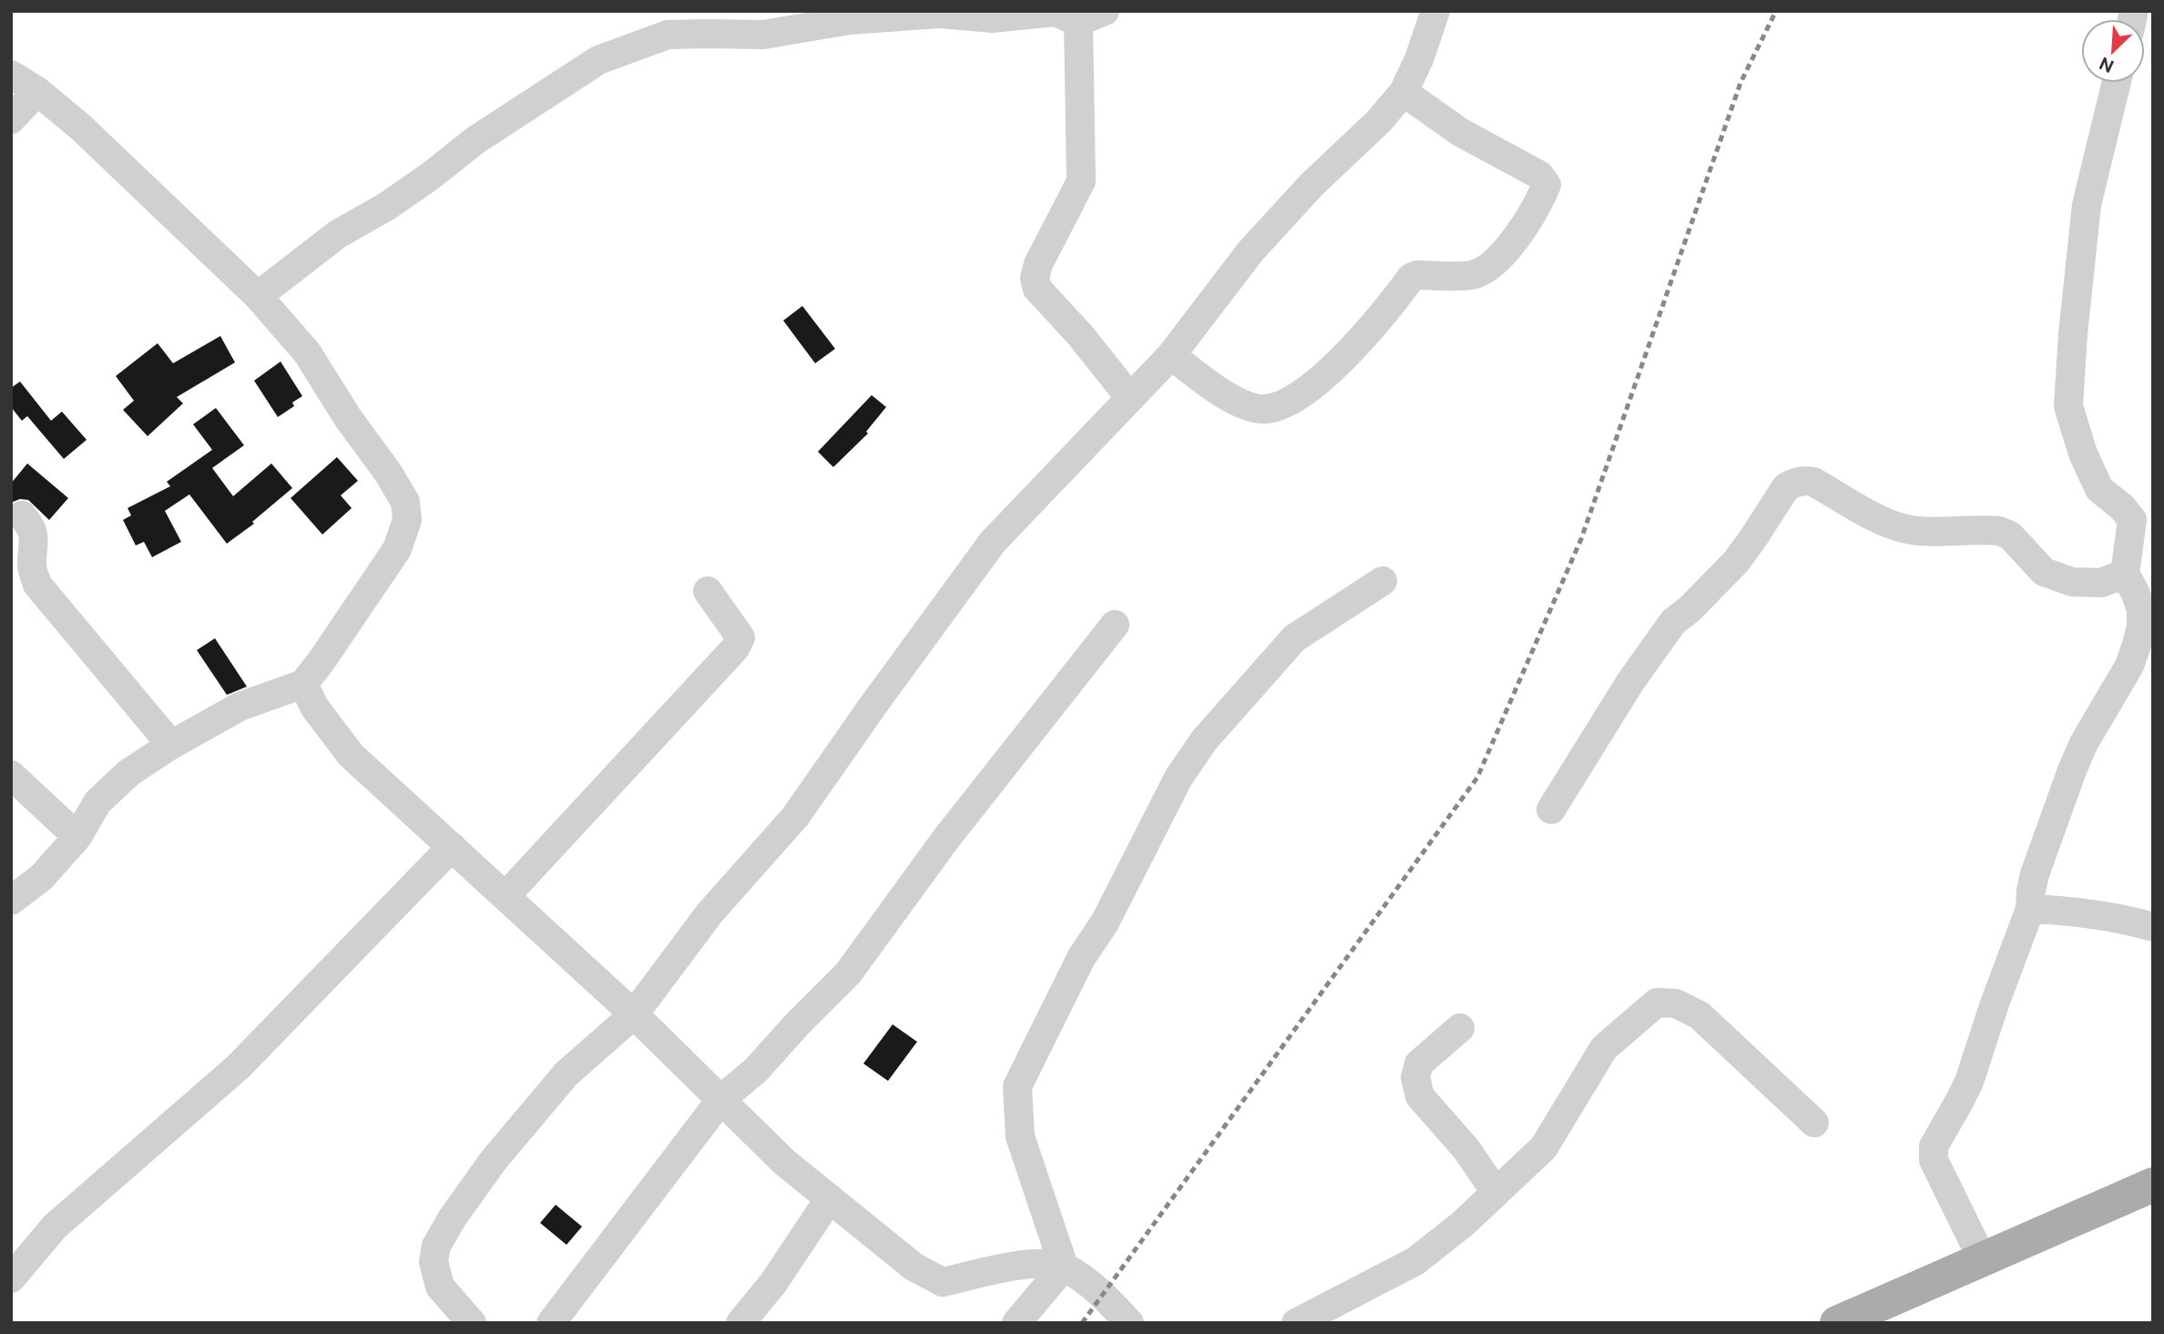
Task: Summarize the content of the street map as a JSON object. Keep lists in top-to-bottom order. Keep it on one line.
{"north":"bottom left"}
